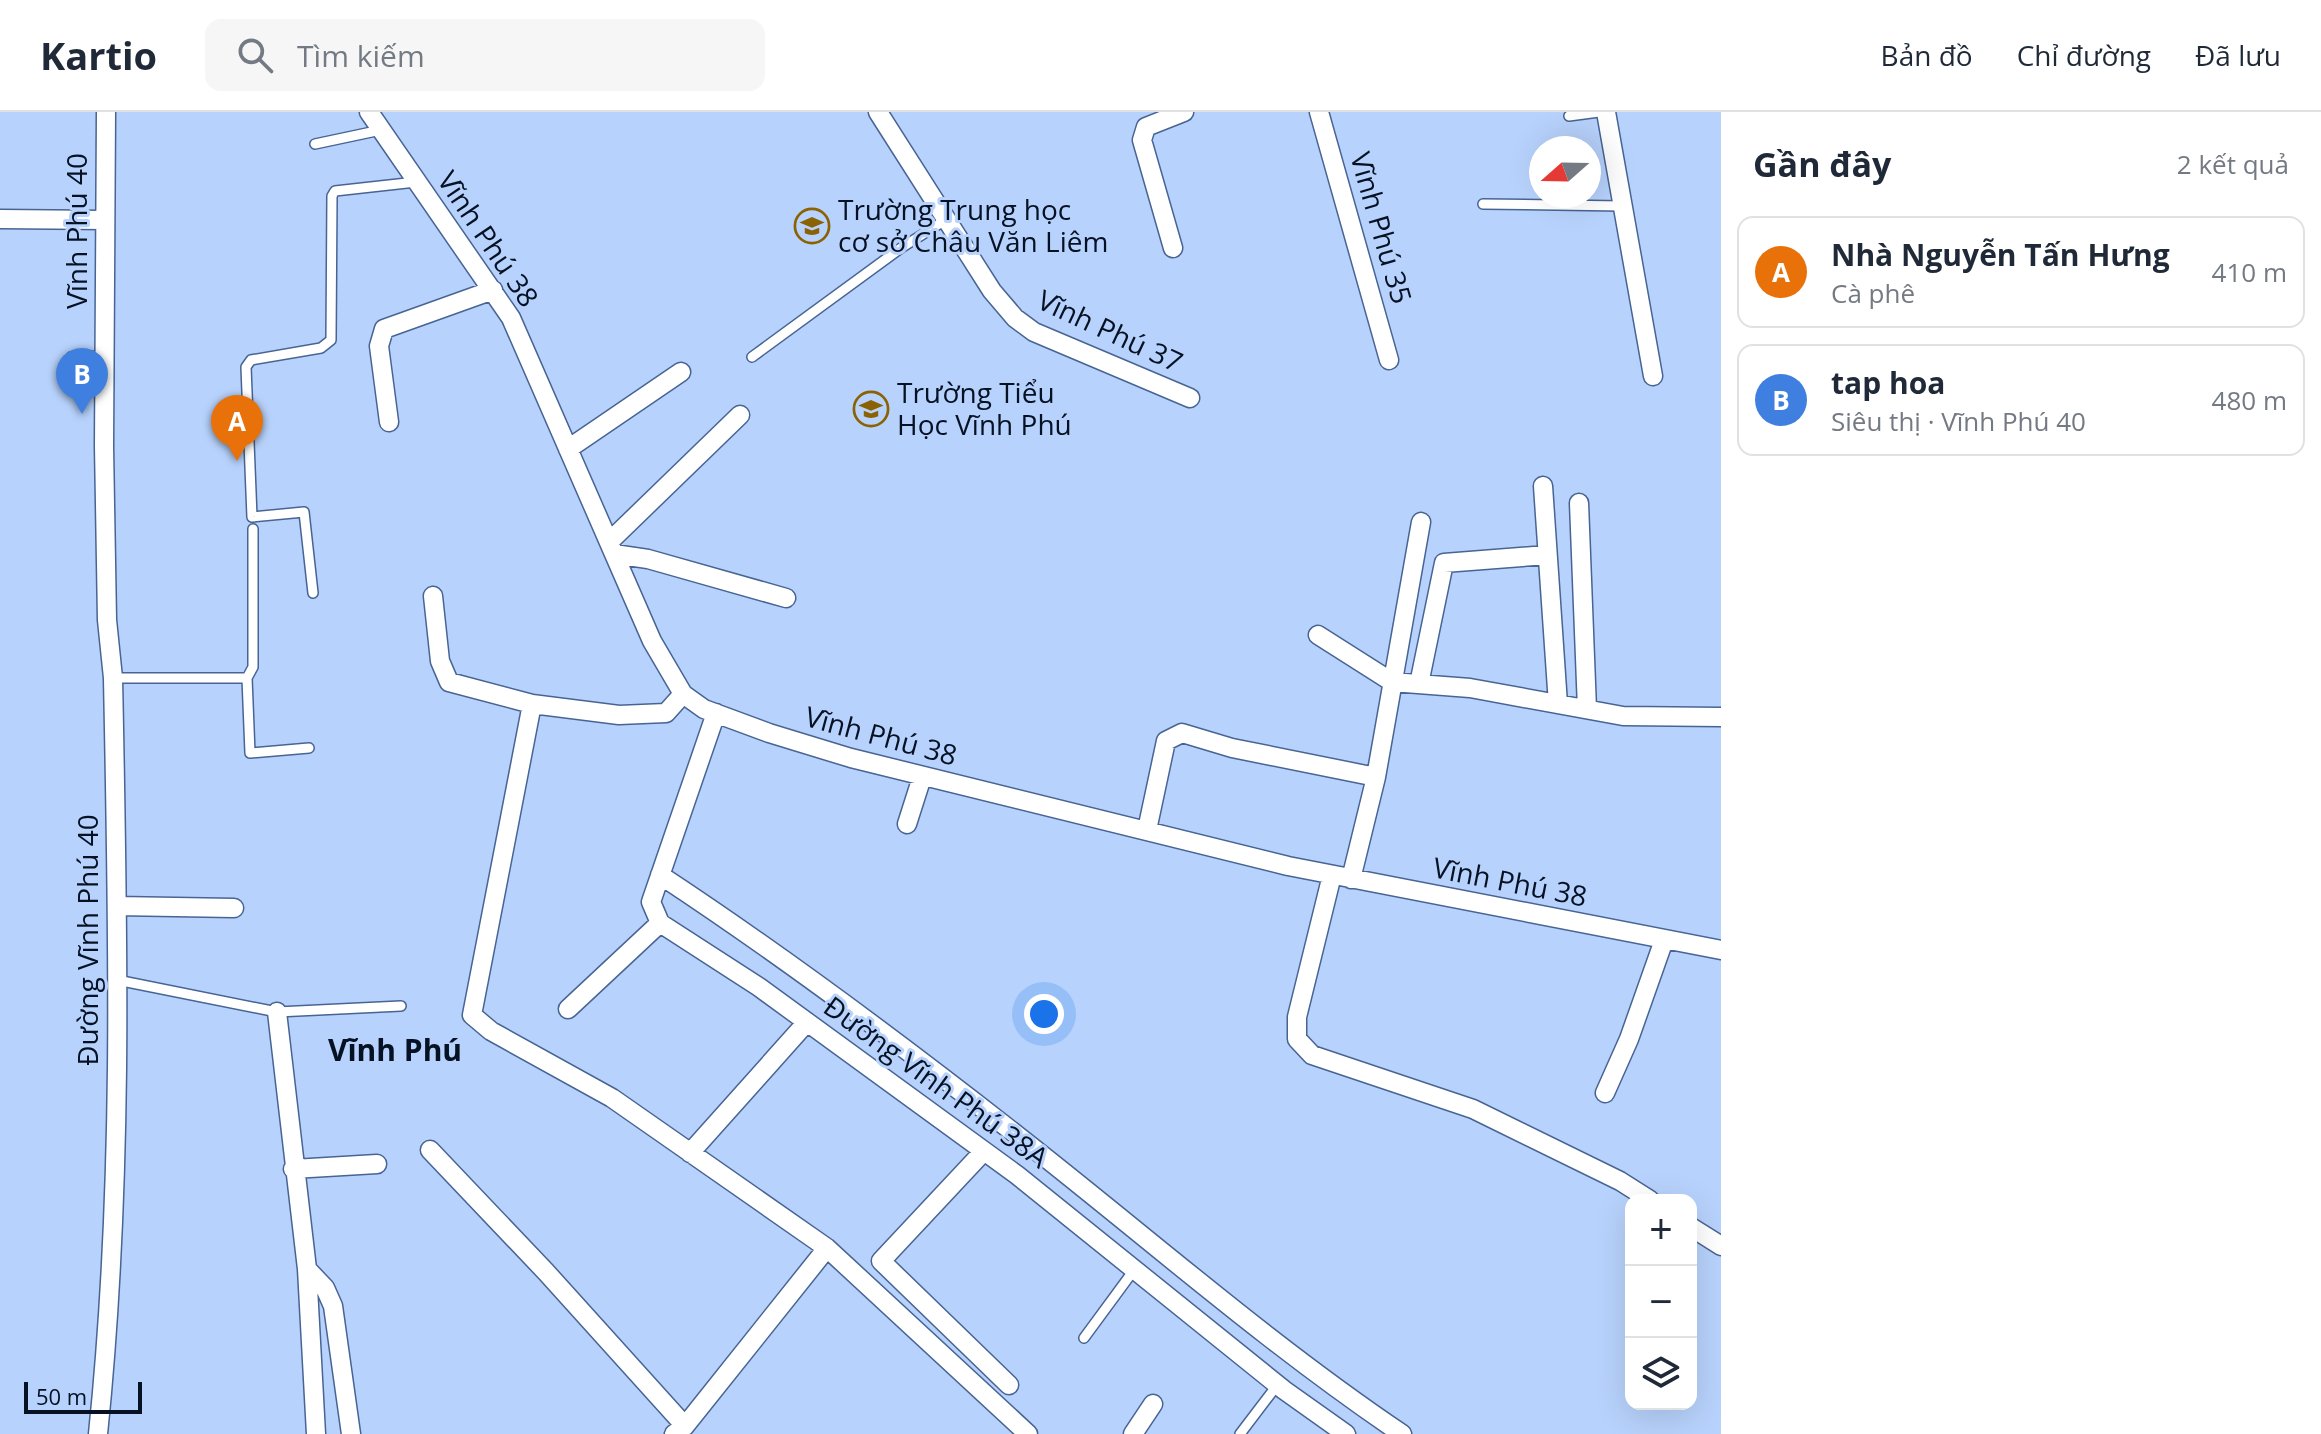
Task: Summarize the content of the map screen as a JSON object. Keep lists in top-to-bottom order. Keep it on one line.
{"streets":{"street":["Vĩnh Phú 35","Vĩnh Phú 40","Vĩnh Phú 38","Vĩnh Phú 37","Đường Vĩnh Phú 40","Đường Vĩnh Phú 38A"]},"crossings":[["Vĩnh Phú 40","Đường Vĩnh Phú 40"]],"districts":["Vĩnh Phú"],"places":{"school or university":["Trường Trung học cơ sở Châu Văn Liêm","Trường Tiểu Học Vĩnh Phú"]},"scale_bar":"50 m","north":"left","page":{"header":"Kartio","search":"Tìm kiếm","nav":["Bản đồ","Chỉ đường","Đã lưu"],"heading":["Gần đây","2 kết quả"],"list":[{"mark":"A","name":"Nhà Nguyễn Tấn Hưng","note":"Cà phê","value":"410 m"},{"mark":"B","name":"tap hoa","note":"Siêu thị · Vĩnh Phú 40","value":"480 m"}],"pins":["B","A"],"map_buttons":["+","−"],"scale":"50 m"}}
